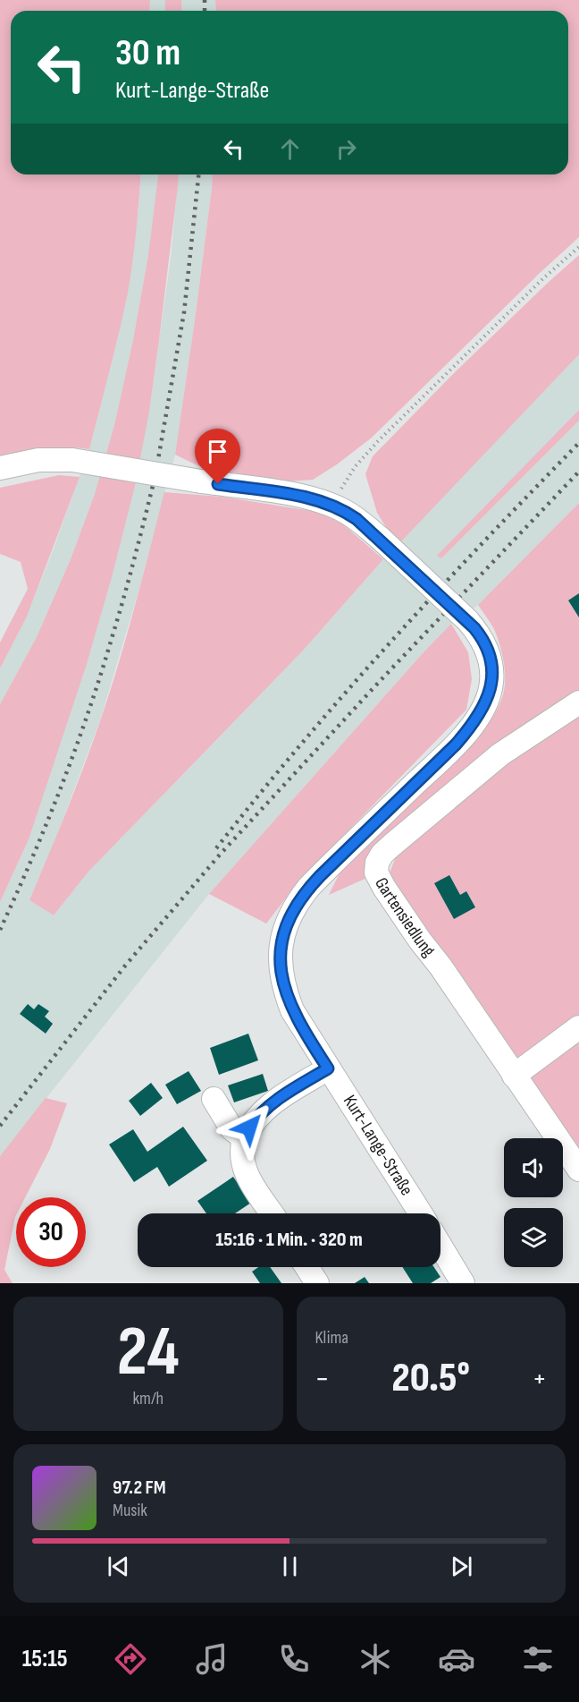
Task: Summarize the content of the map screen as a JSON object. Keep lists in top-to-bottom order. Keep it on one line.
{"streets":{"street":["Gartensiedlung","Kurt-Lange-Straße"]},"page":{"turn":["30 m","Kurt-Lange-Straße"],"limit":"30","trip":"15:16 · 1 Min. · 320 m","tile":[["24","km/h"],"Klima"],"heat":["−","20.5°","+"],"song":["97.2 FM","Musik"],"tabs":"15:15"}}
